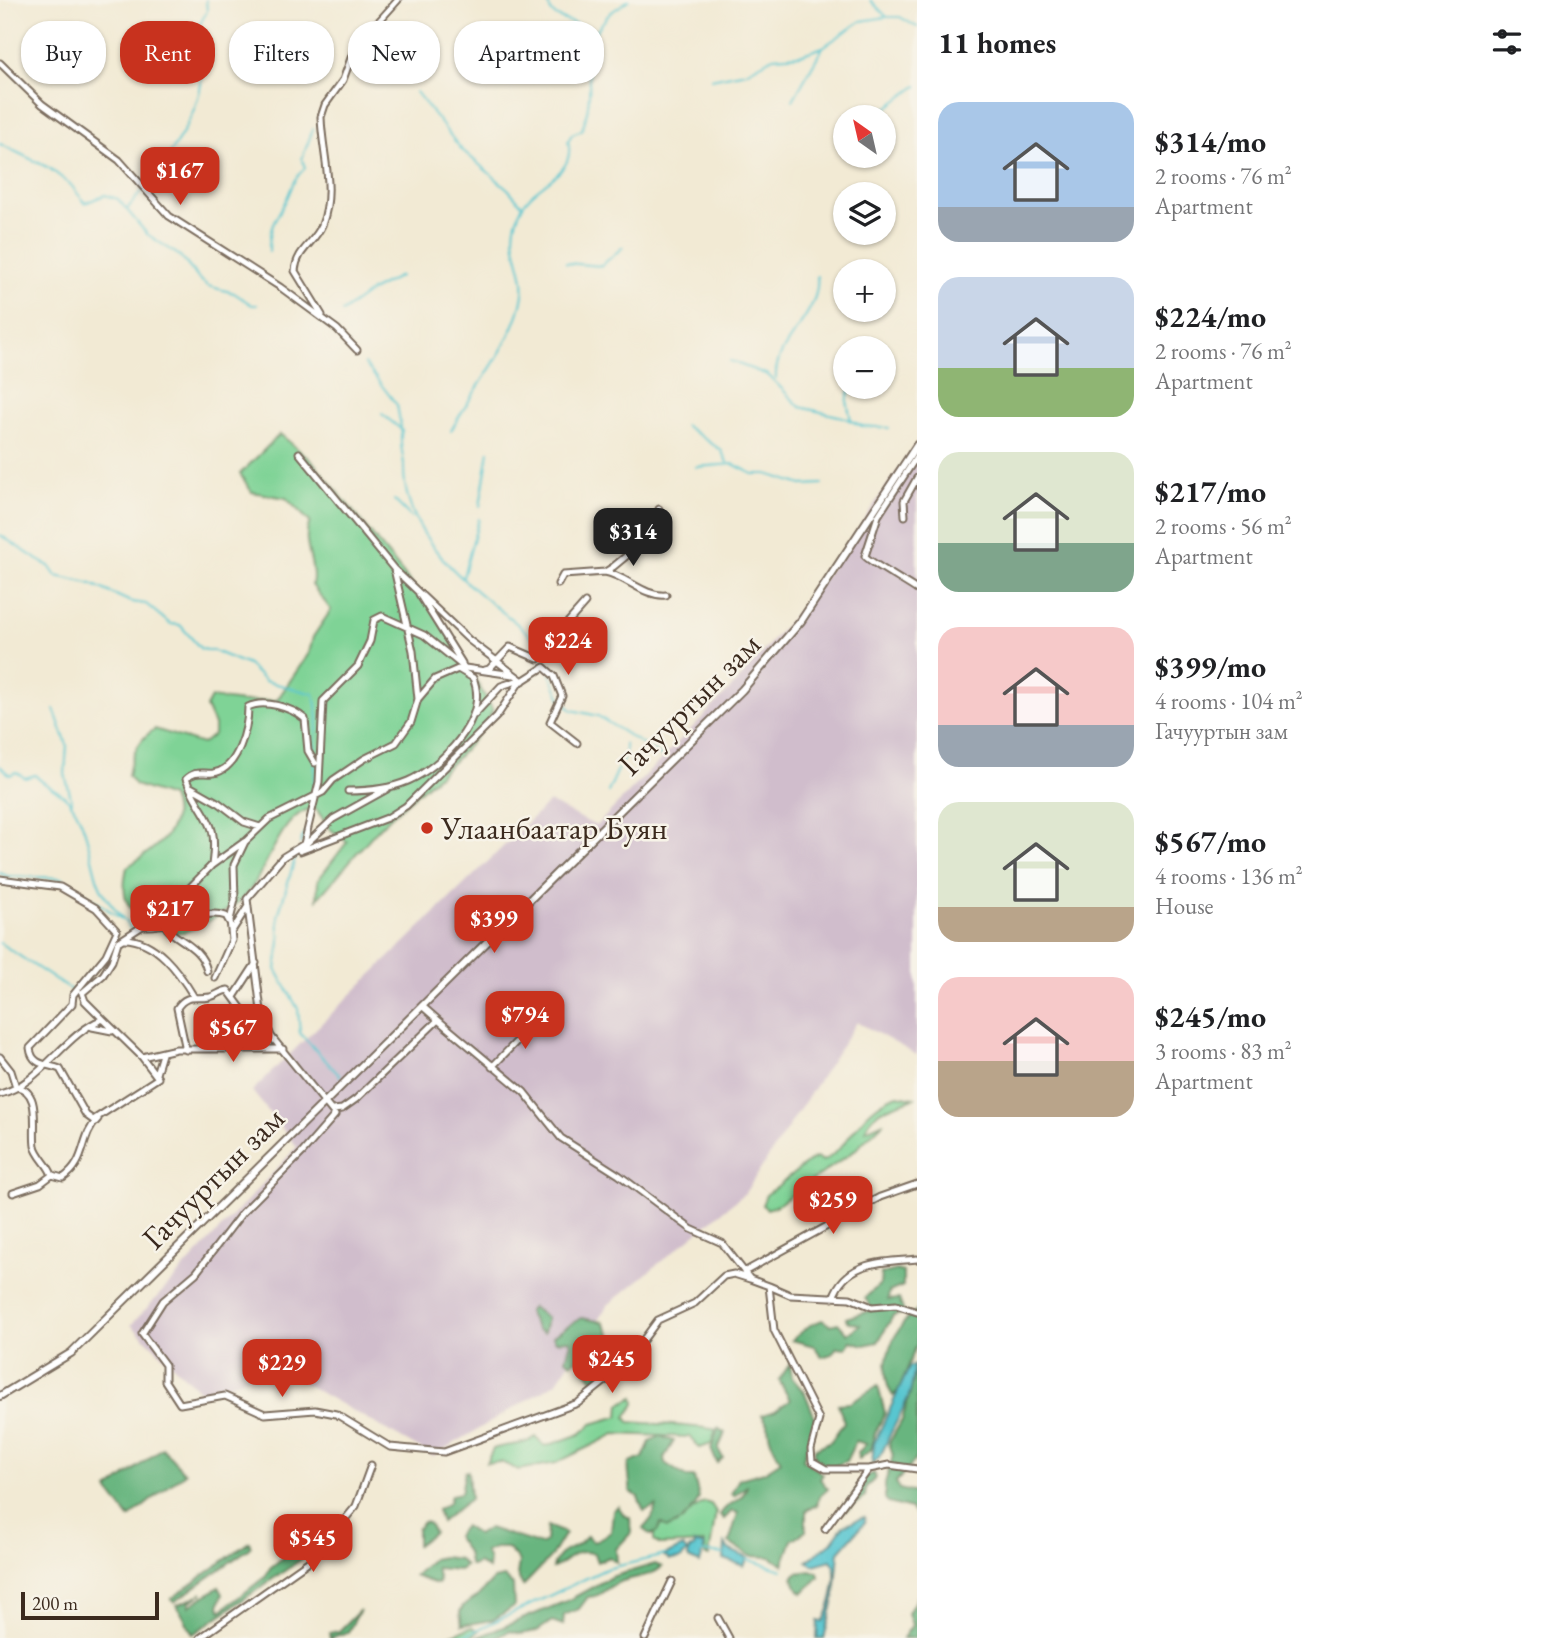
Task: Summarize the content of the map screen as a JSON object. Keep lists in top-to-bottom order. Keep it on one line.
{"streets":{"main road":["Гачууртын зам"]},"places":["Улаанбаатар Буян"],"scale_bar":"200 m","north":"top left","page":{"heading":"11 homes","chip":["Buy","Rent","Filters","New","Apartment"],"list":[{"name":"$314/mo","note":"2 rooms · 76 m² · Apartment"},{"name":"$224/mo","note":"2 rooms · 76 m² · Apartment"},{"name":"$217/mo","note":"2 rooms · 56 m² · Apartment"},{"name":"$399/mo","note":"4 rooms · 104 m² · Гачууртын зам"},{"name":"$567/mo","note":"4 rooms · 136 m² · House"},{"name":"$245/mo","note":"3 rooms · 83 m² · Apartment"}],"map_buttons":["+","−"],"price":["$167","$314","$224","$217","$399","$794","$567","$259","$245","$229","$545"],"scale":"200 m"}}
